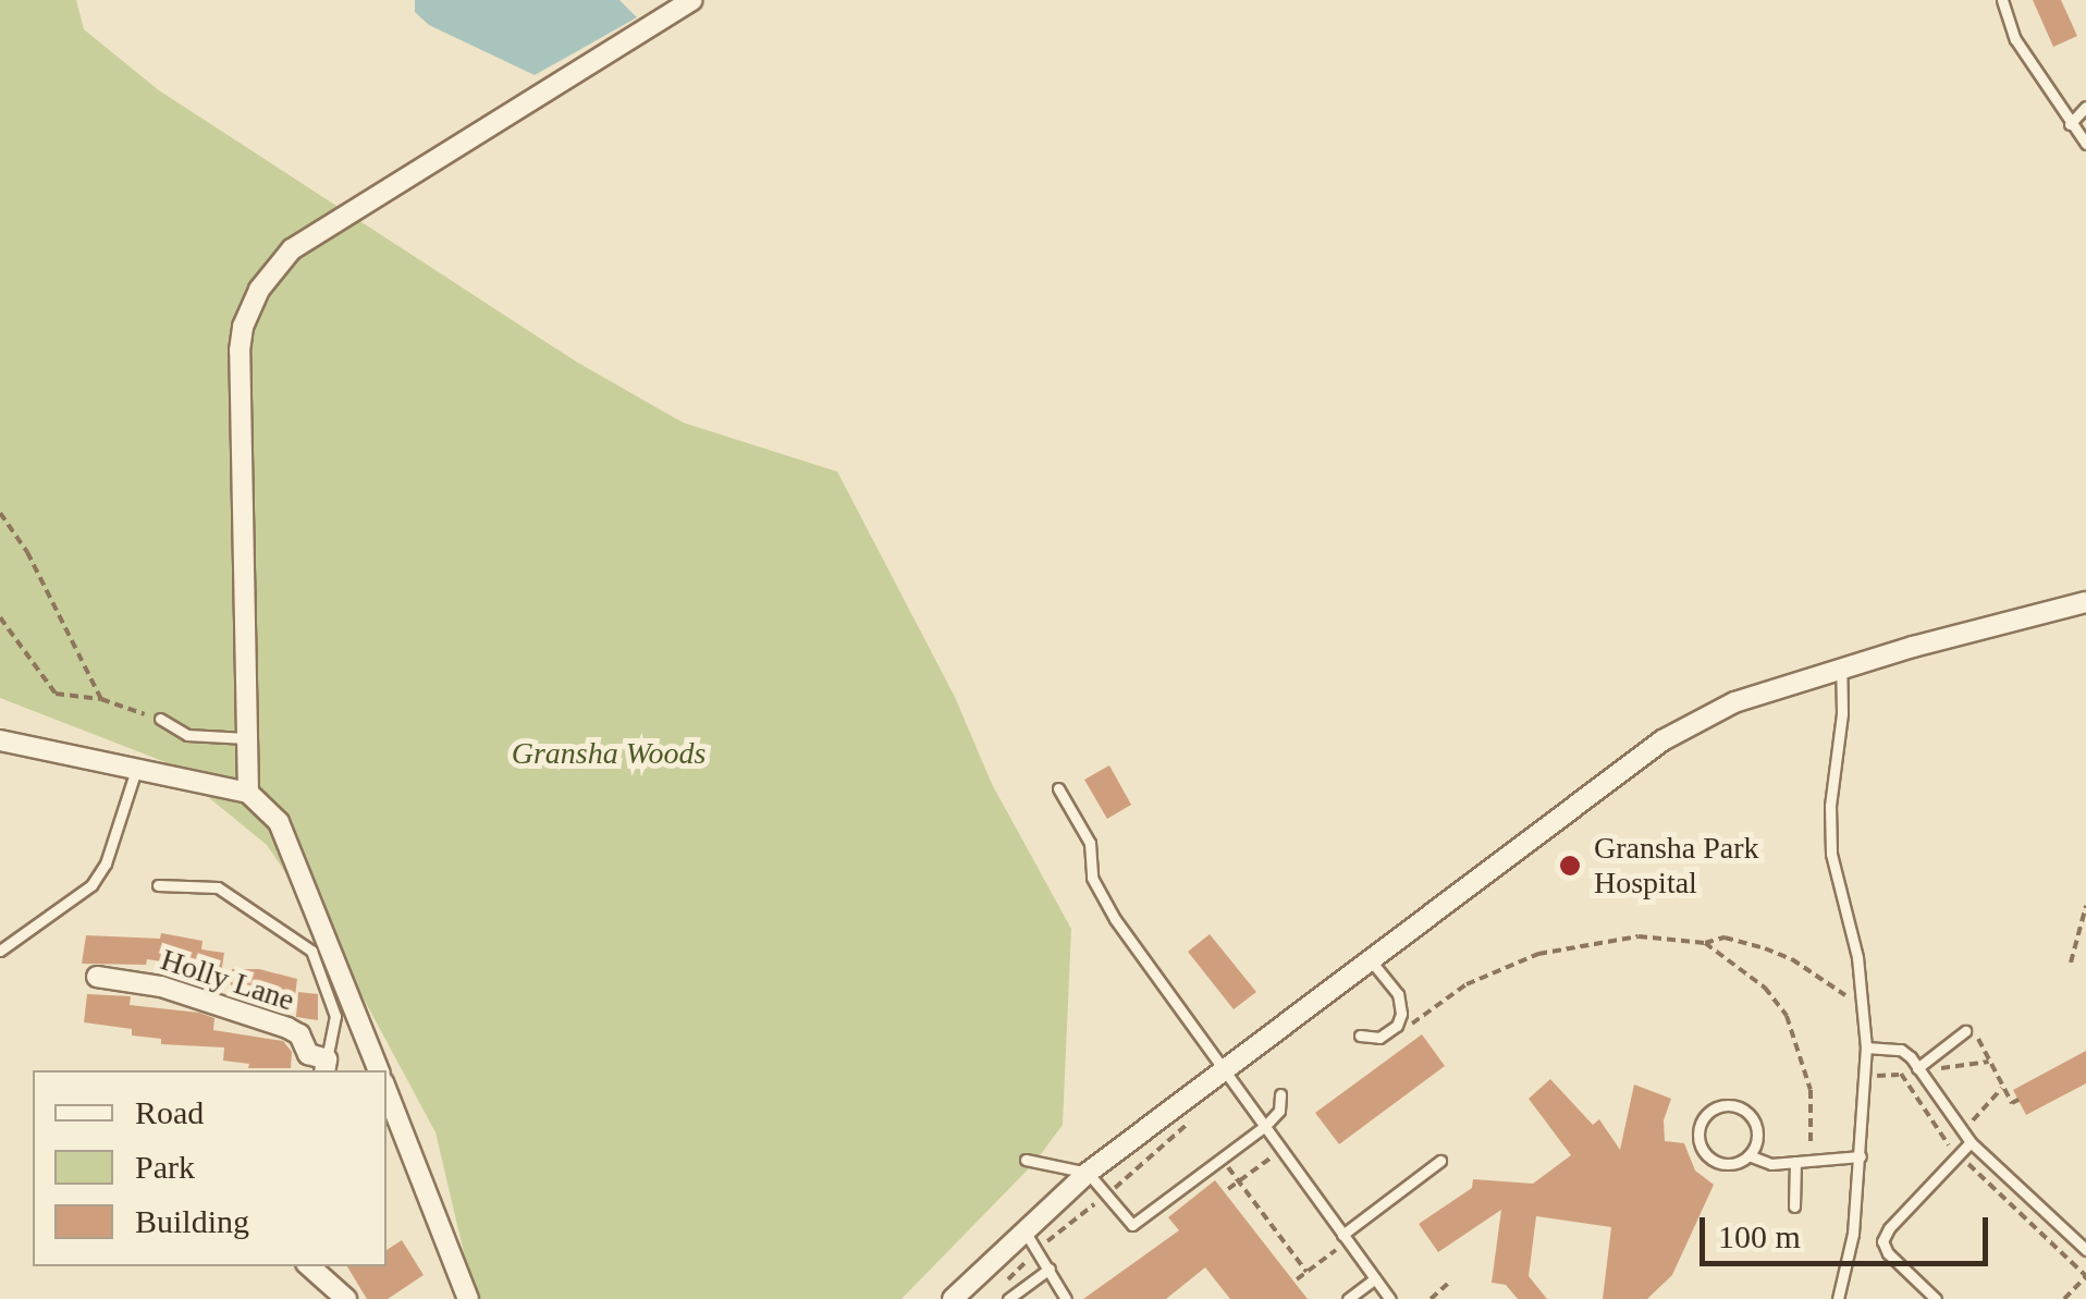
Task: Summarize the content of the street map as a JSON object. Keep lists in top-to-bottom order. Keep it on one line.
{"streets":{"street":["Holly Lane"]},"parks":["Gransha Woods"],"places":["Gransha Park Hospital"],"legend":["Road","Park","Building"],"scale_bar":"100 m"}
